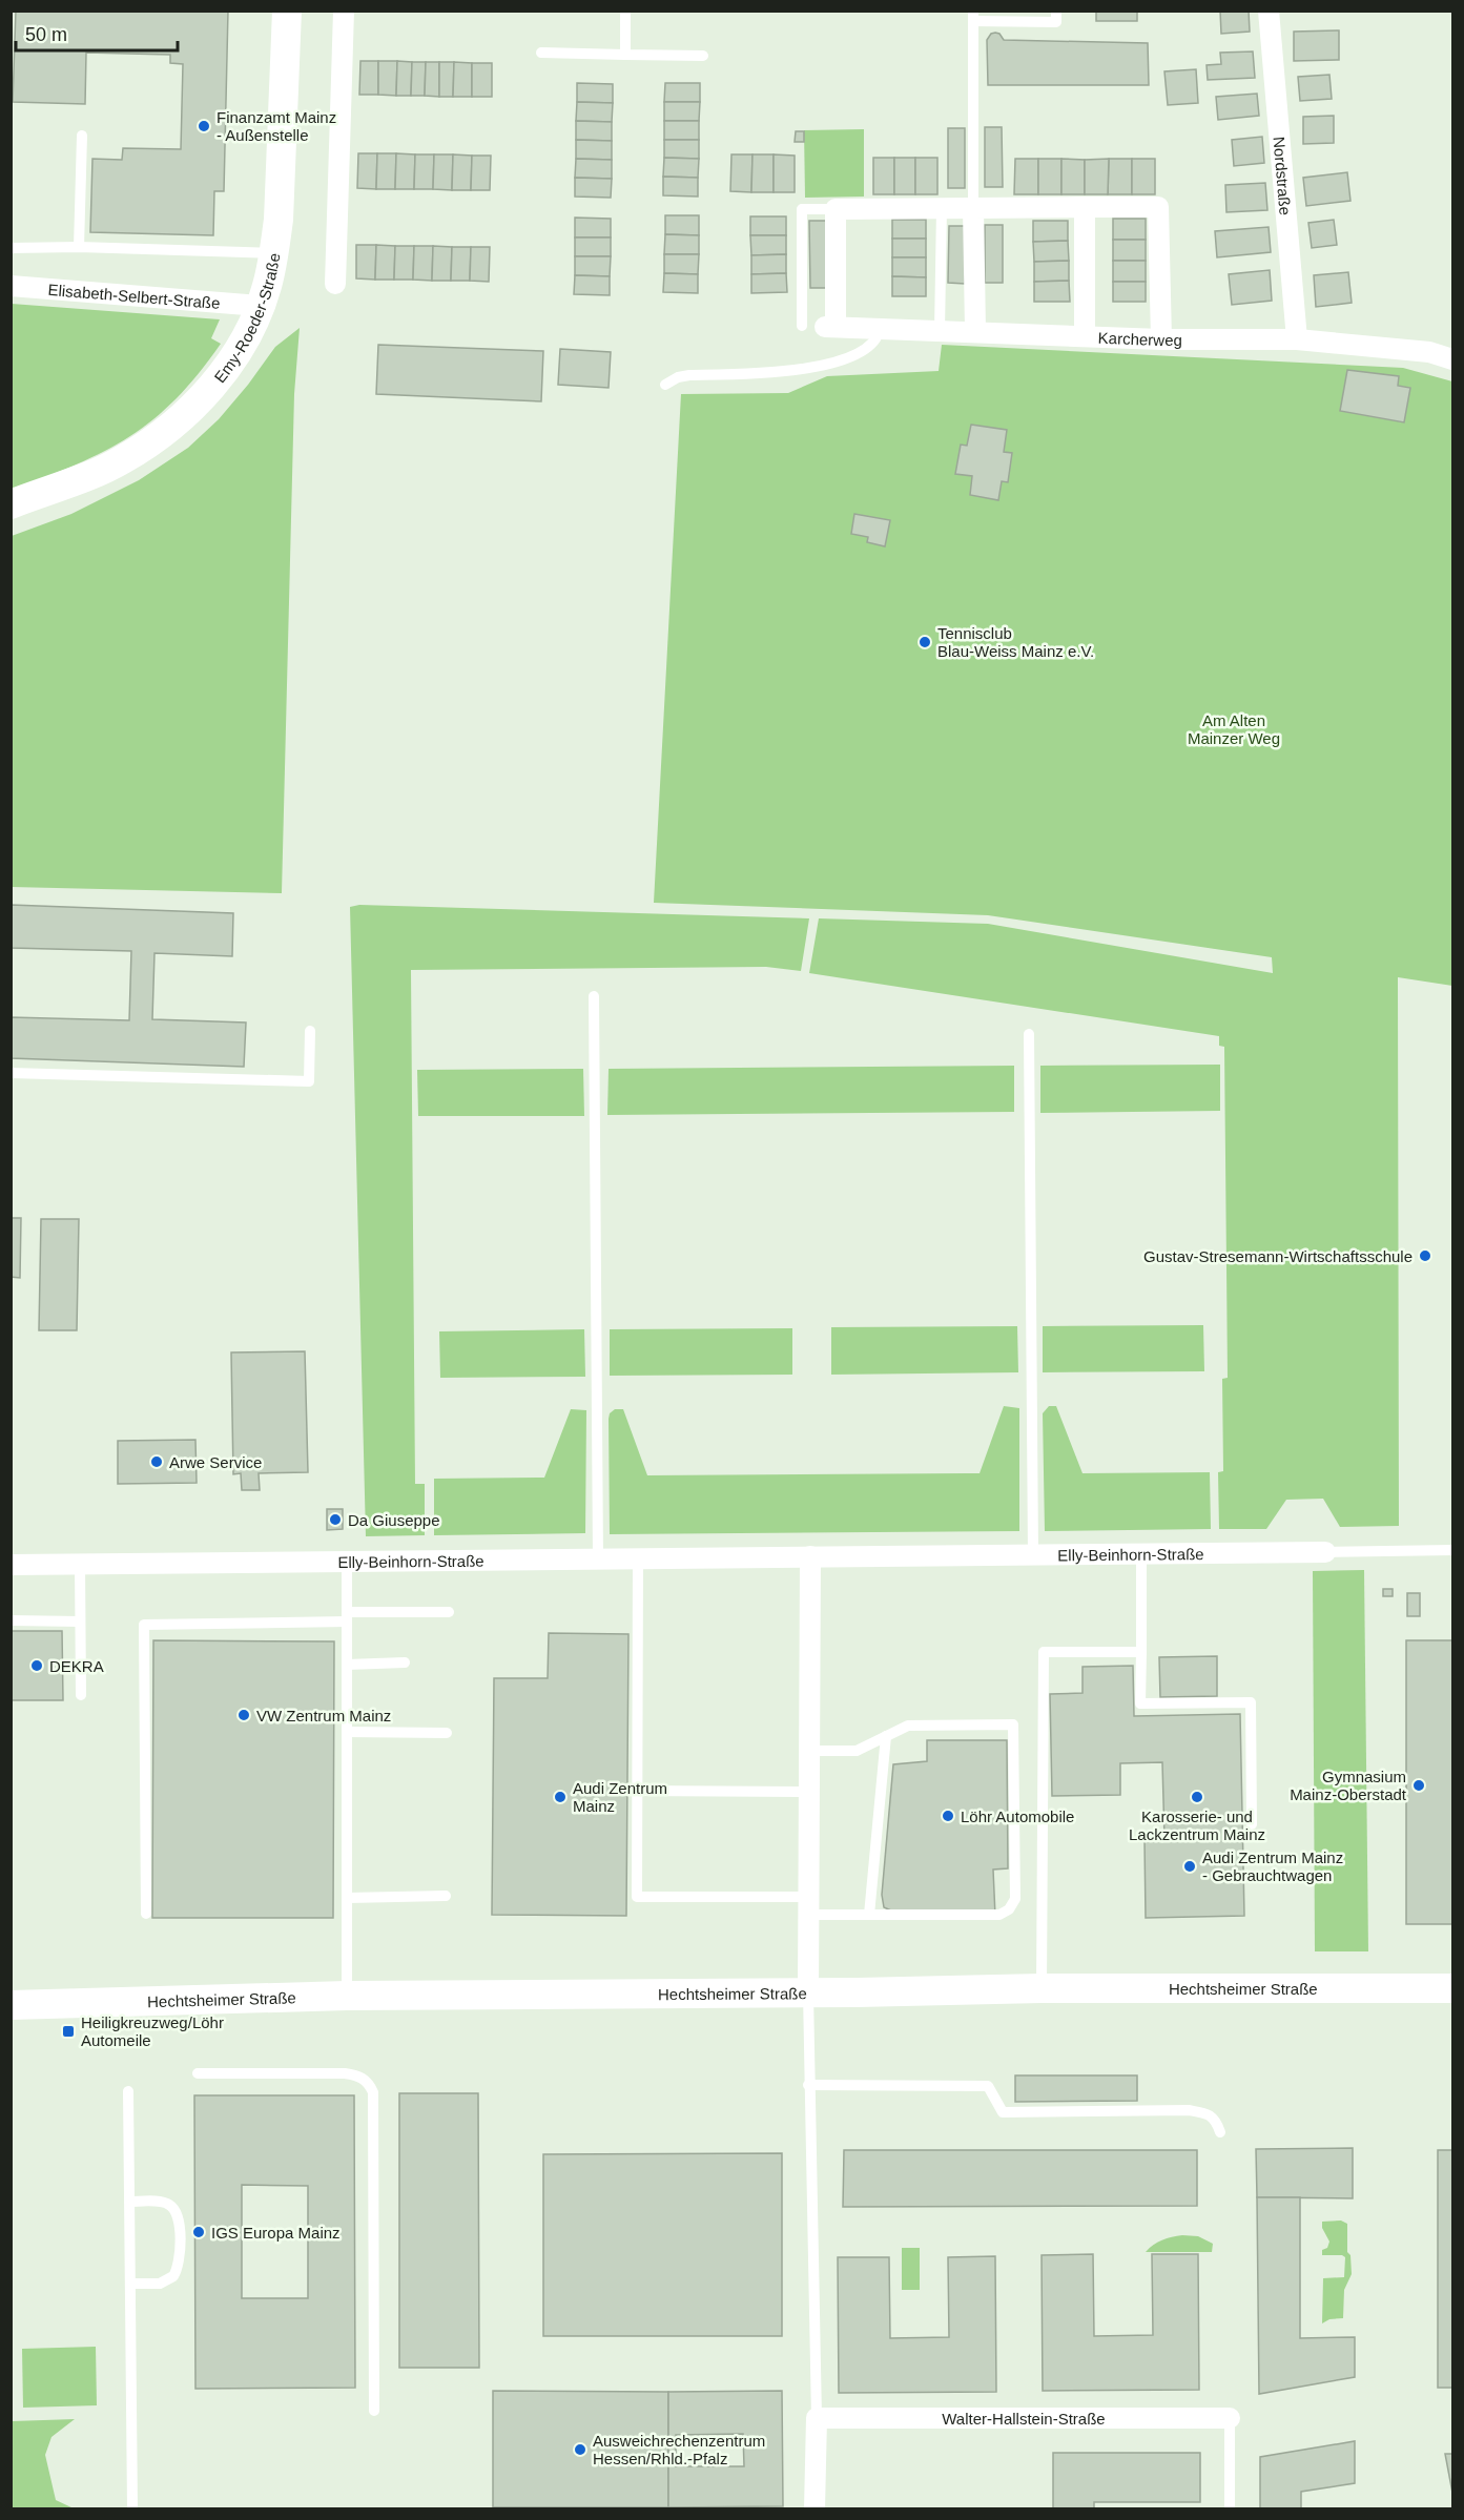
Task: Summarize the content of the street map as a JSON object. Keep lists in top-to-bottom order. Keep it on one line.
{"streets":{"street":["Nordstraße","Elisabeth-Selbert-Straße","Emy-Roeder-Straße","Karcherweg","Elly-Beinhorn-Straße","Hechtsheimer Straße","Walter-Hallstein-Straße"]},"crossings":[["Nordstraße","Karcherweg"],["Elisabeth-Selbert-Straße","Emy-Roeder-Straße"]],"parks":["Am Alten Mainzer Weg"],"places":{"other":["Finanzamt Mainz - Außenstelle","Tennisclub Blau-Weiss Mainz e.V.","Gustav-Stresemann-Wirtschaftsschule","Arwe Service","Da Giuseppe","DEKRA","VW Zentrum Mainz","Gymnasium Mainz-Oberstadt","Audi Zentrum Mainz","Karosserie- und Lackzentrum Mainz","Löhr Automobile","Audi Zentrum Mainz - Gebrauchtwagen","IGS Europa Mainz","Ausweichrechenzentrum Hessen/Rhld.-Pfalz"],"transit":["Heiligkreuzweg/Löhr Automeile"]},"scale_bar":"50 m"}
